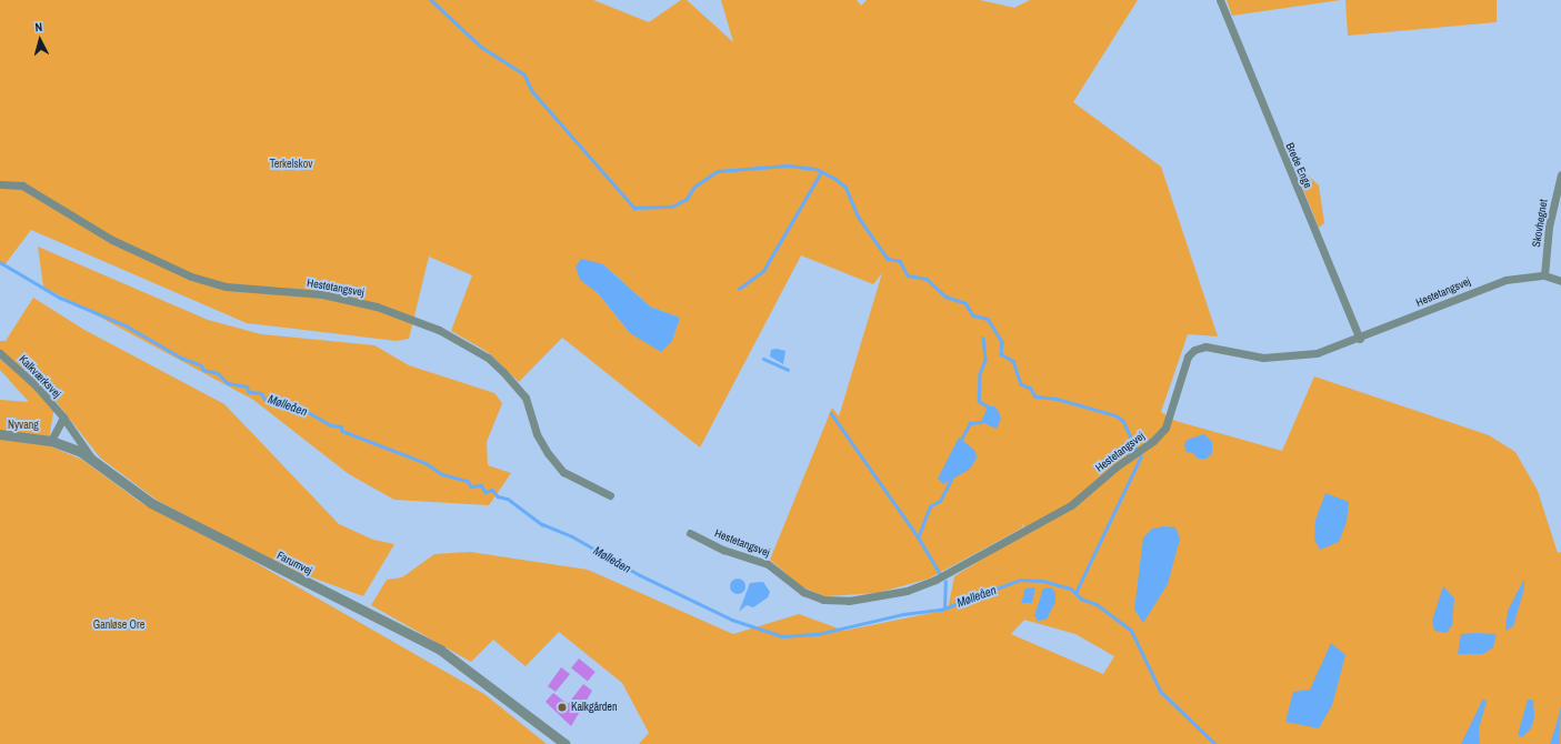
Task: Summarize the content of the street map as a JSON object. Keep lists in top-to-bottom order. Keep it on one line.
{"streets":{"street":["Brede Enge","Skovhegnet","Hestetangsvej","Kalkværksvej","Farumvej"]},"crossings":[["Brede Enge","Hestetangsvej"],["Skovhegnet","Hestetangsvej"],["Kalkværksvej","Farumvej"]],"water":["Mølleåen"],"parks":["Terkelskov","Nyvang","Ganløse Ore"],"places":["Kalkgården"],"north":"top"}
